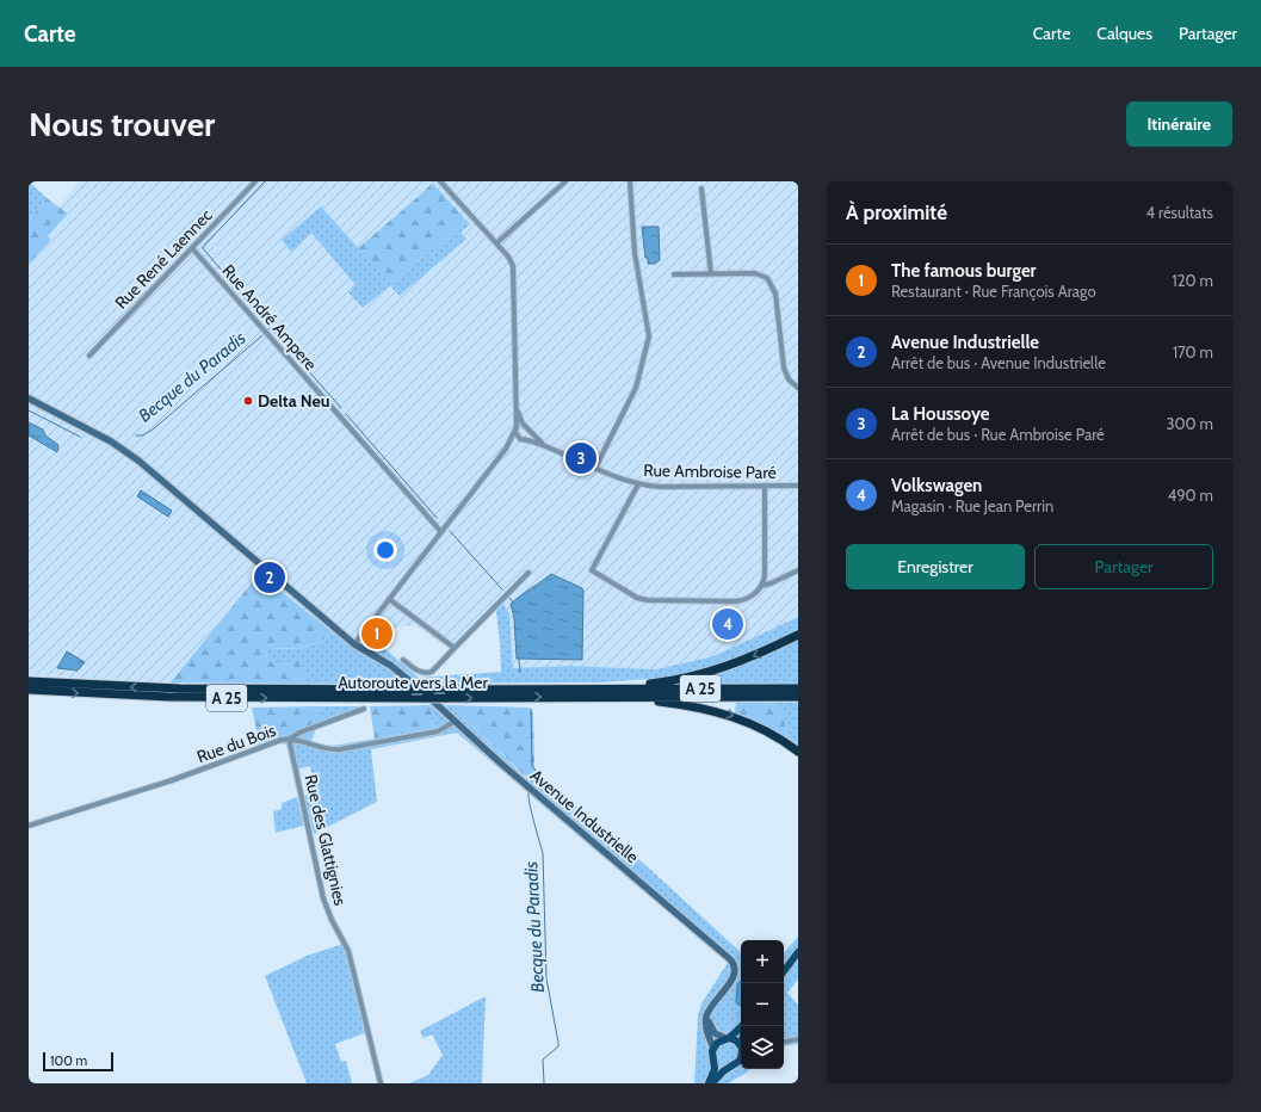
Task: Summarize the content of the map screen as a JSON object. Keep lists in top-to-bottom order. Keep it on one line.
{"streets":{"highway":["Autoroute vers la Mer","A 25"],"street":["Rue René Laennec","Rue André Ampere","Rue Ambroise Paré","Rue du Bois","Avenue Industrielle","Rue des Glattignies"]},"crossings":[["Rue René Laennec","Rue André Ampere"],["Rue du Bois","Avenue Industrielle"],["Rue du Bois","Rue des Glattignies"]],"water":["Becque du Paradis"],"places":["Delta Neu"],"scale_bar":"100 m","page":{"header":"Carte","nav":["Carte","Calques","Partager"],"buttons":["Itinéraire",["Enregistrer","Partager"]],"title":"Nous trouver","heading":["À proximité","4 résultats"],"list":[{"mark":"1","name":"The famous burger","note":"Restaurant · Rue François Arago","value":"120 m"},{"mark":"2","name":"Avenue Industrielle","note":"Arrêt de bus · Avenue Industrielle","value":"170 m"},{"mark":"3","name":"La Houssoye","note":"Arrêt de bus · Rue Ambroise Paré","value":"300 m"},{"mark":"4","name":"Volkswagen","note":"Magasin · Rue Jean Perrin","value":"490 m"}],"pins":["3","2","4","1"],"map_buttons":["+","−"],"scale":"100 m"}}
